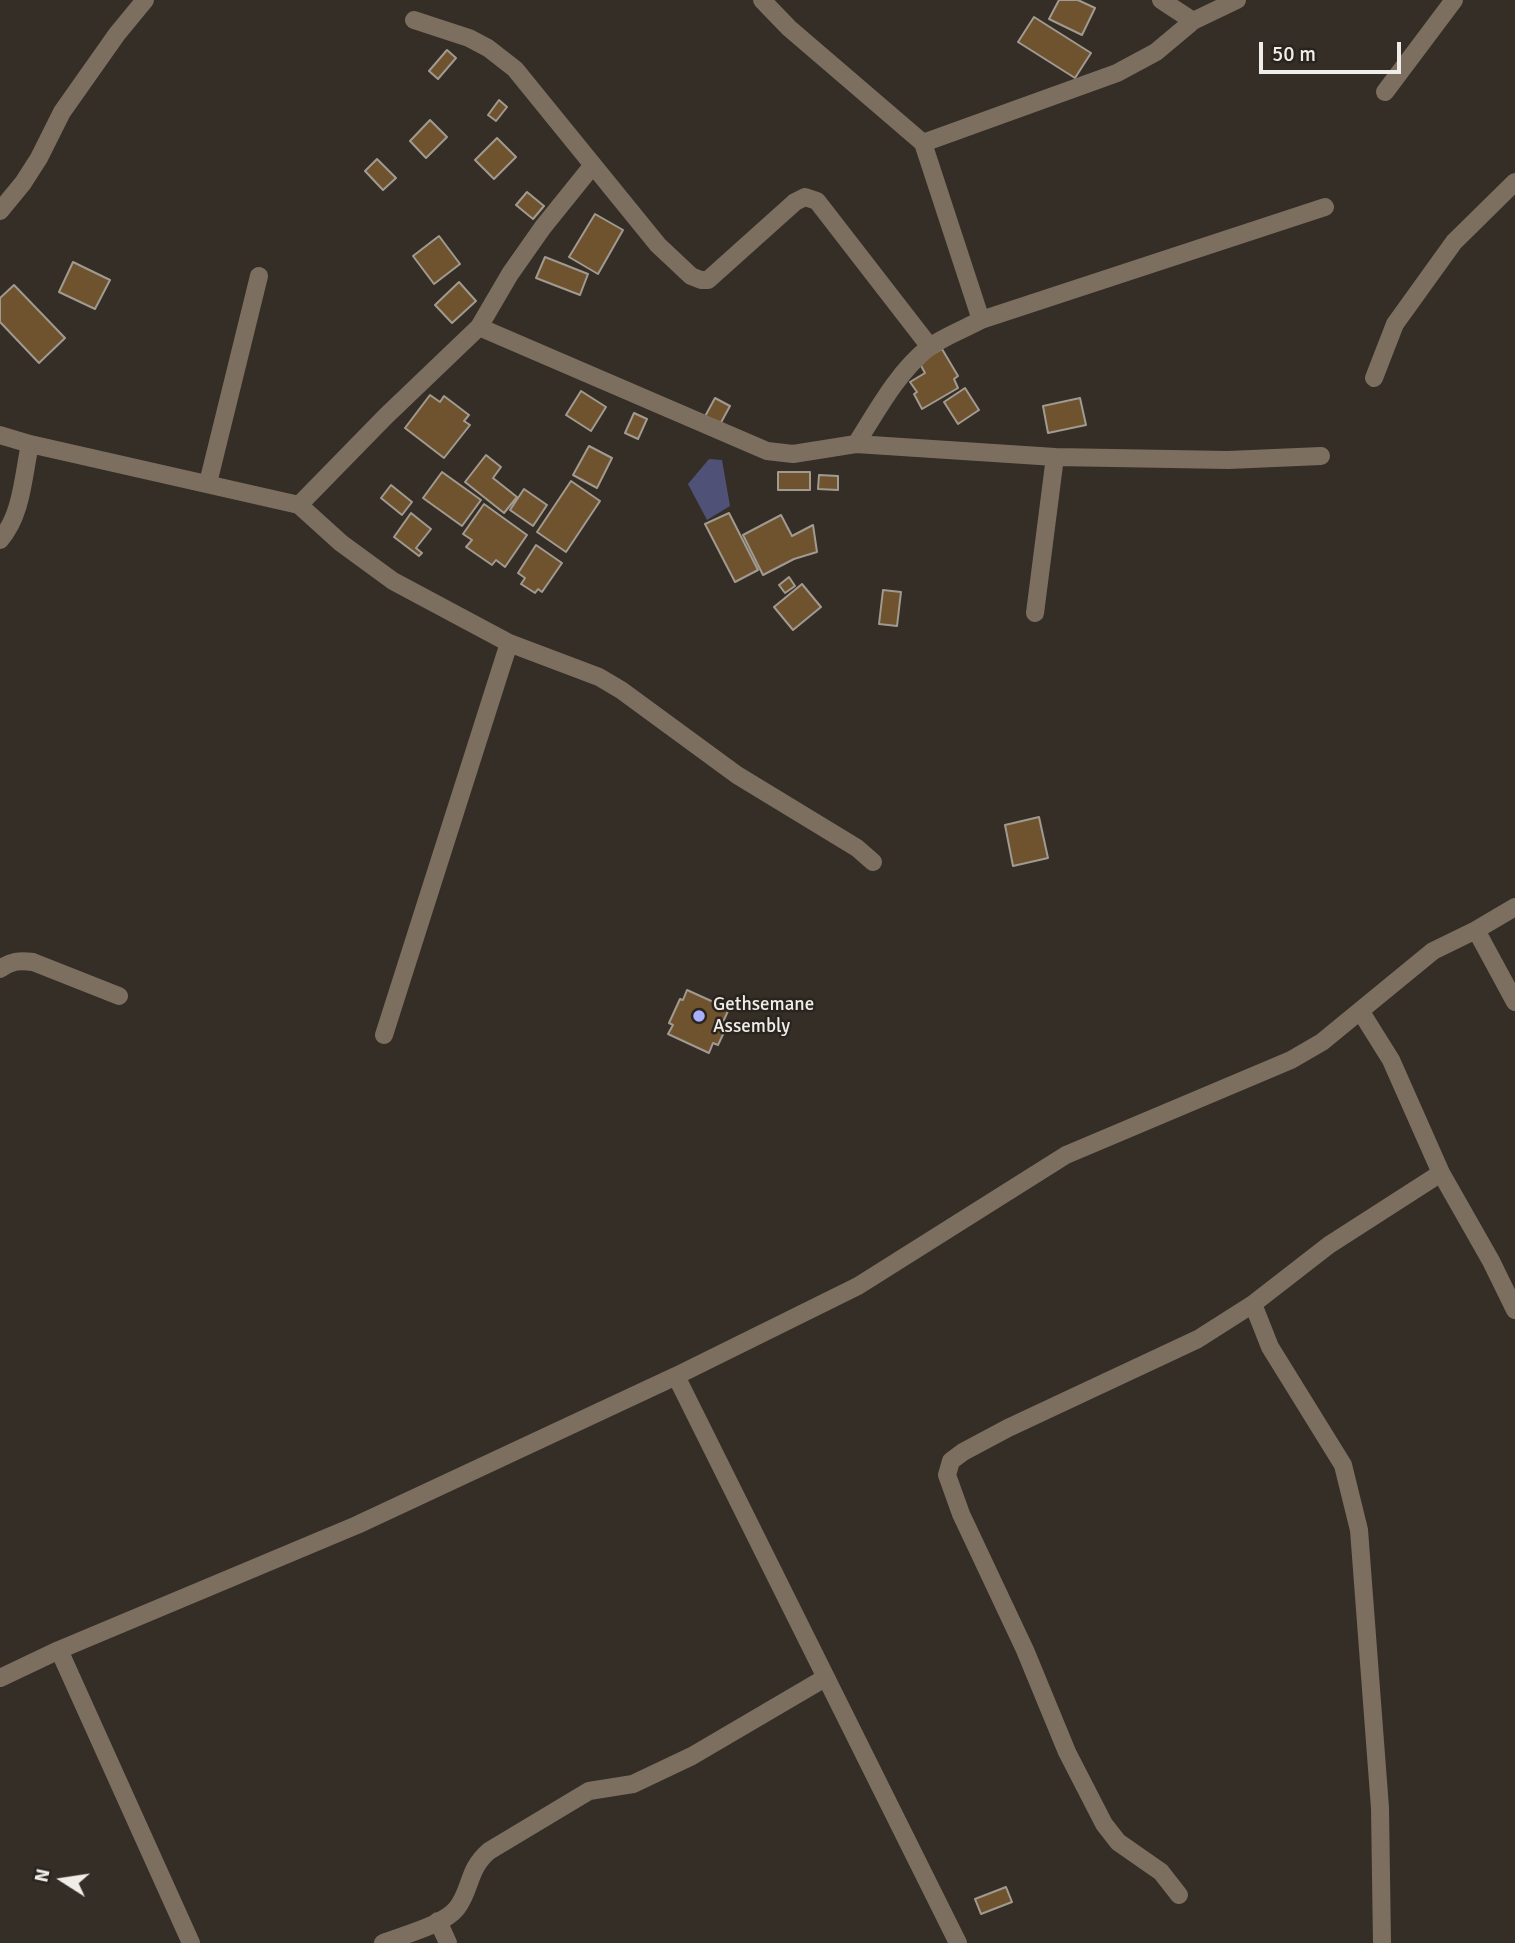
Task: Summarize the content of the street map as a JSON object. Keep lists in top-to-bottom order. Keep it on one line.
{"places":["Gethsemane Assembly"],"scale_bar":"50 m","north":"left"}
